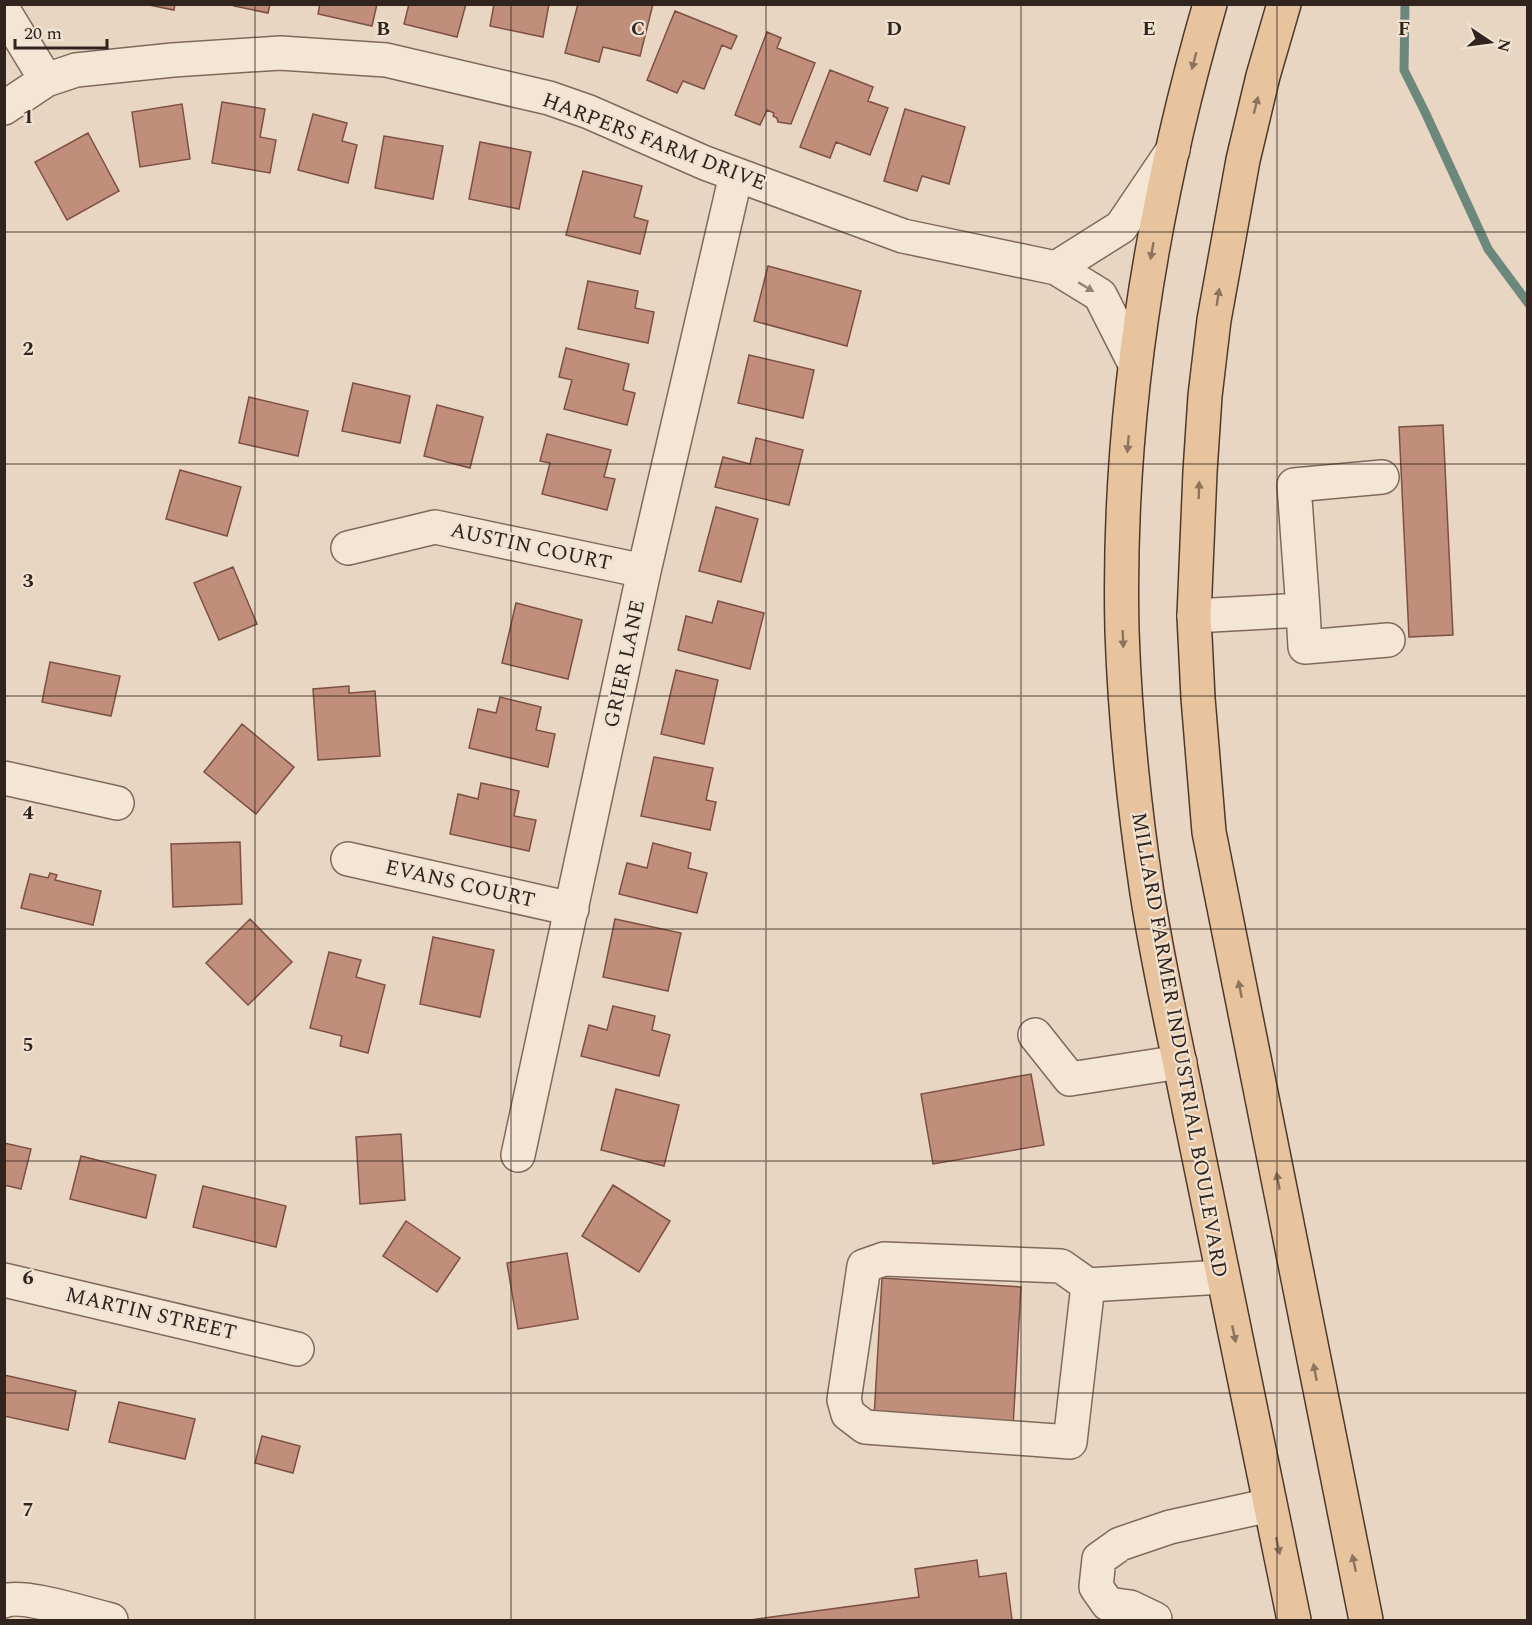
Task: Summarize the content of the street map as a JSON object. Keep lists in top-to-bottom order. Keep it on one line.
{"streets":{"main road":["MILLARD FARMER INDUSTRIAL BOULEVARD"],"street":["HARPERS FARM DRIVE","AUSTIN COURT","GRIER LANE","EVANS COURT","MARTIN STREET"]},"crossings":[["HARPERS FARM DRIVE","GRIER LANE"],["HARPERS FARM DRIVE","MILLARD FARMER INDUSTRIAL BOULEVARD"],["AUSTIN COURT","GRIER LANE"],["GRIER LANE","EVANS COURT"]],"scale_bar":"20 m","north":"right","grid":{"columns":["B","C","D","E","F"],"rows":["1","2","3","4","5","6","7"]}}
